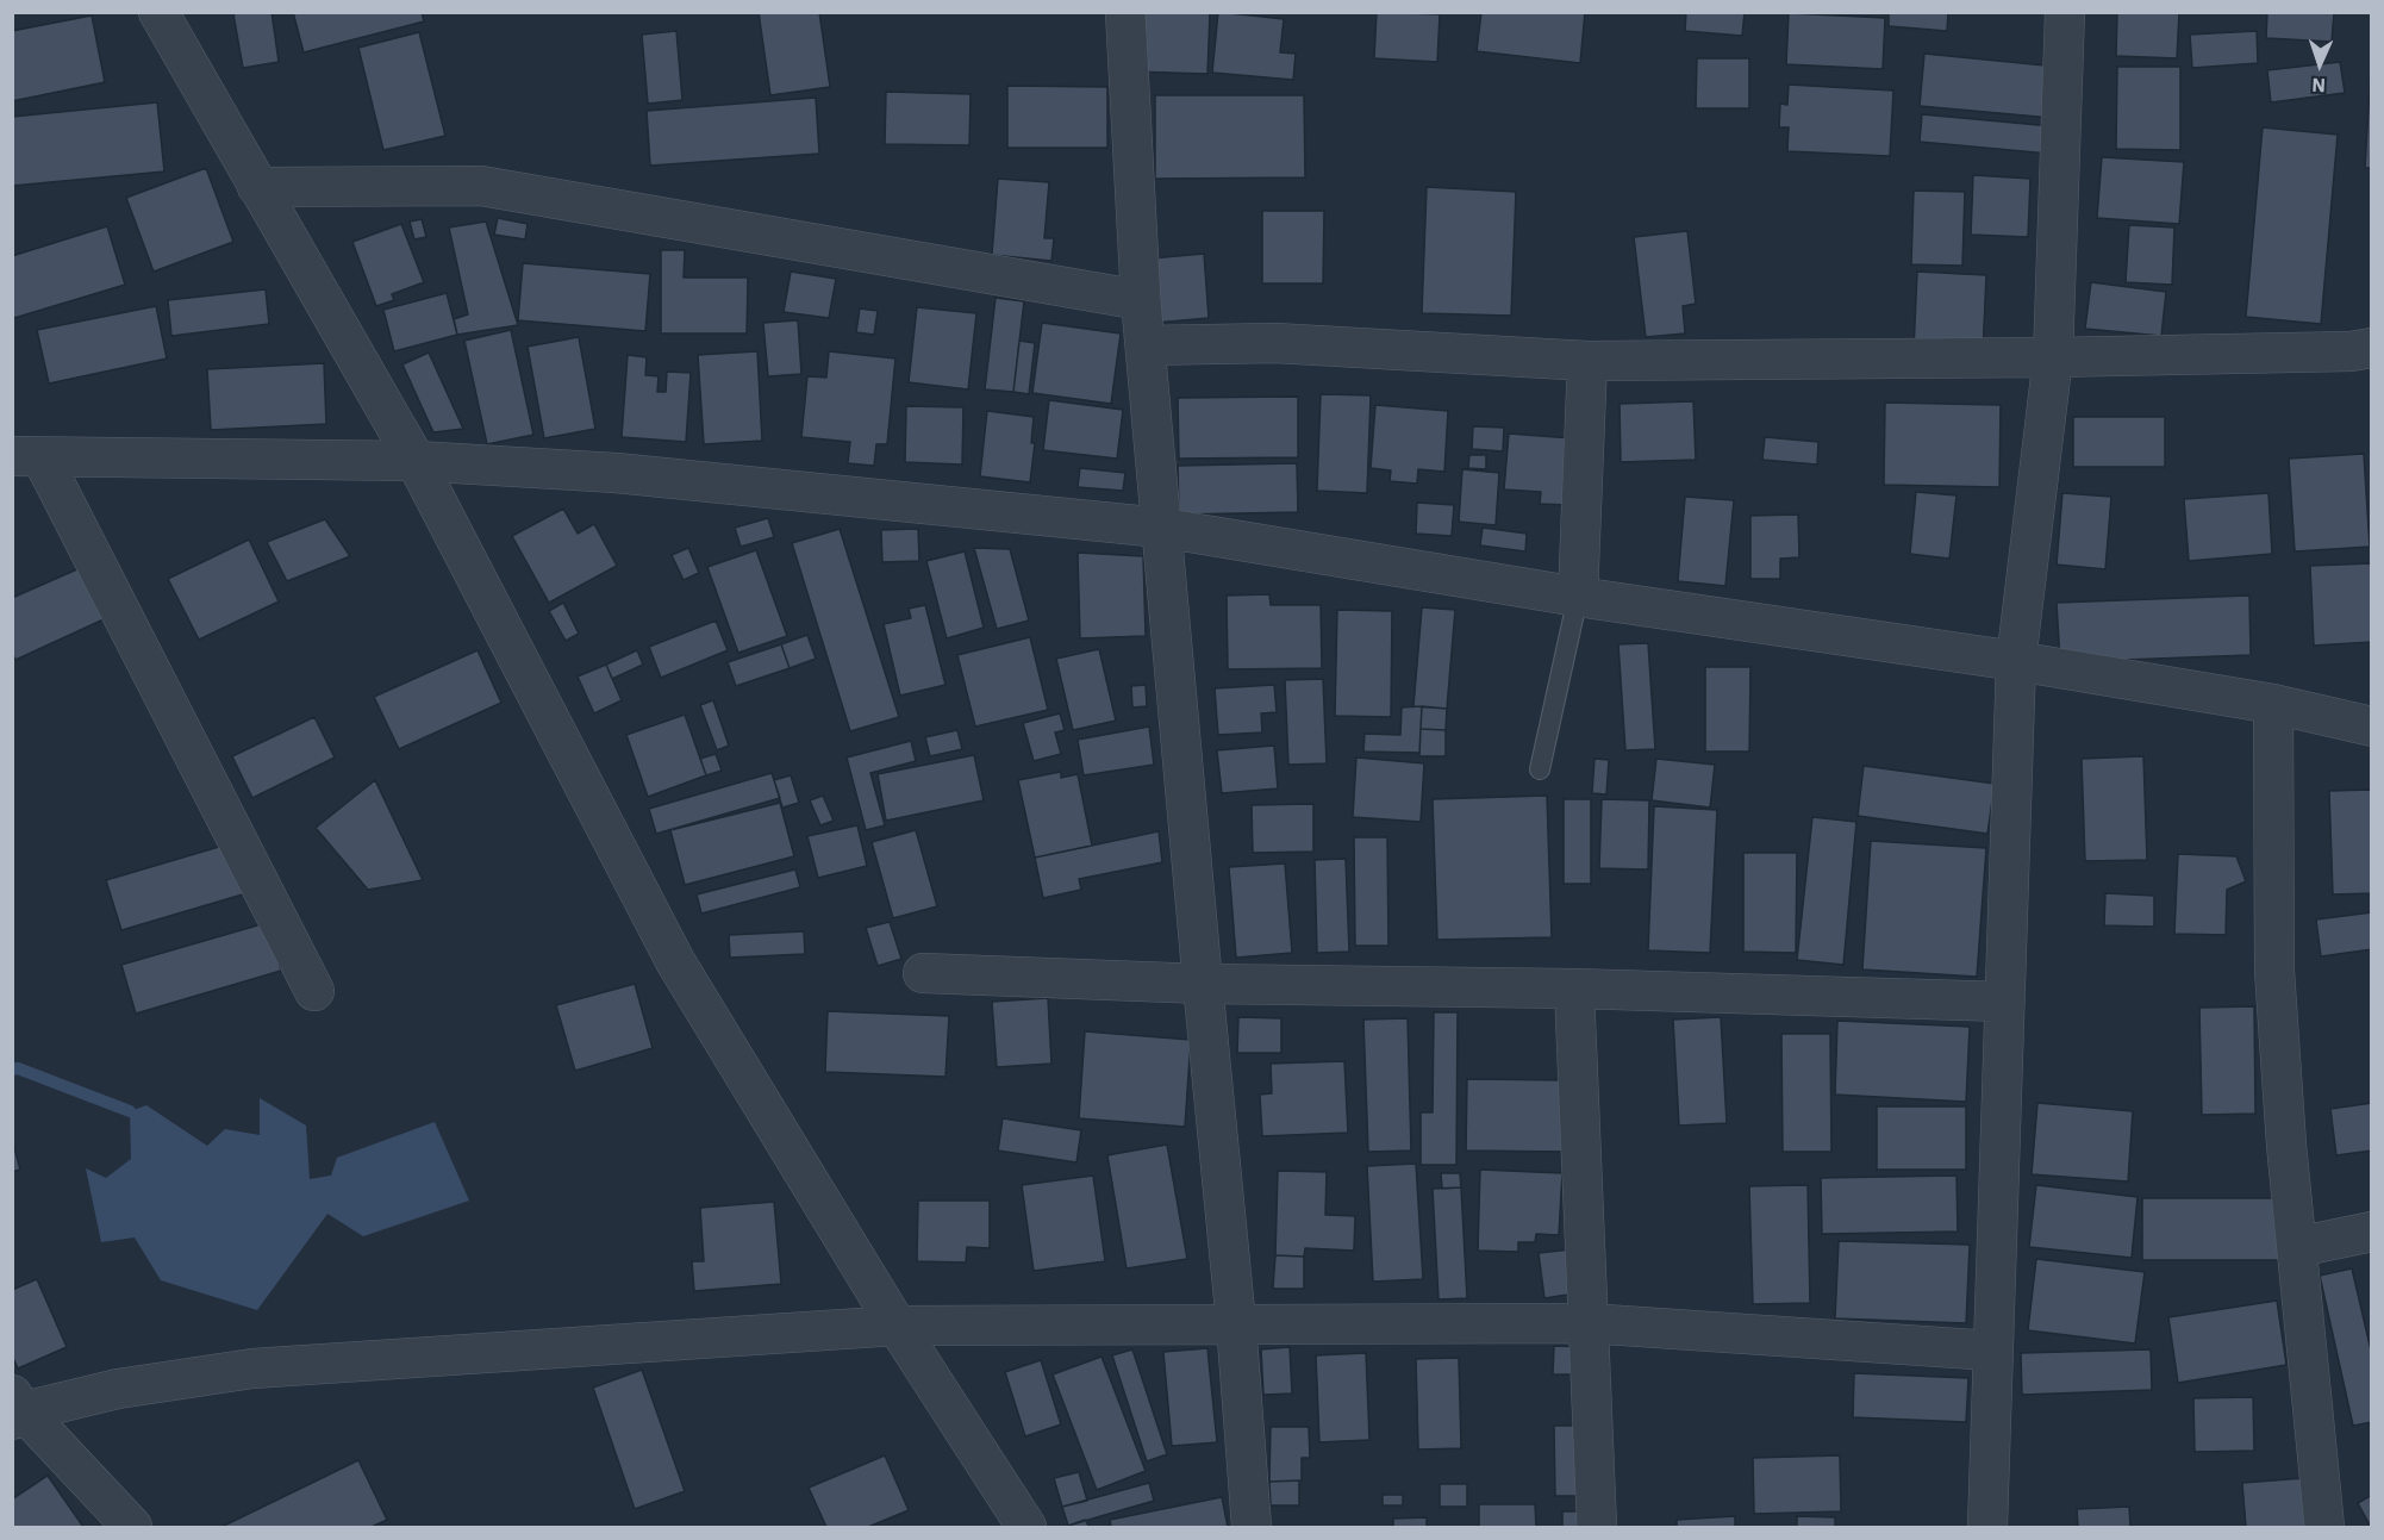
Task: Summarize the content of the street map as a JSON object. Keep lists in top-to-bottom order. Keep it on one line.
{"north":"bottom"}
